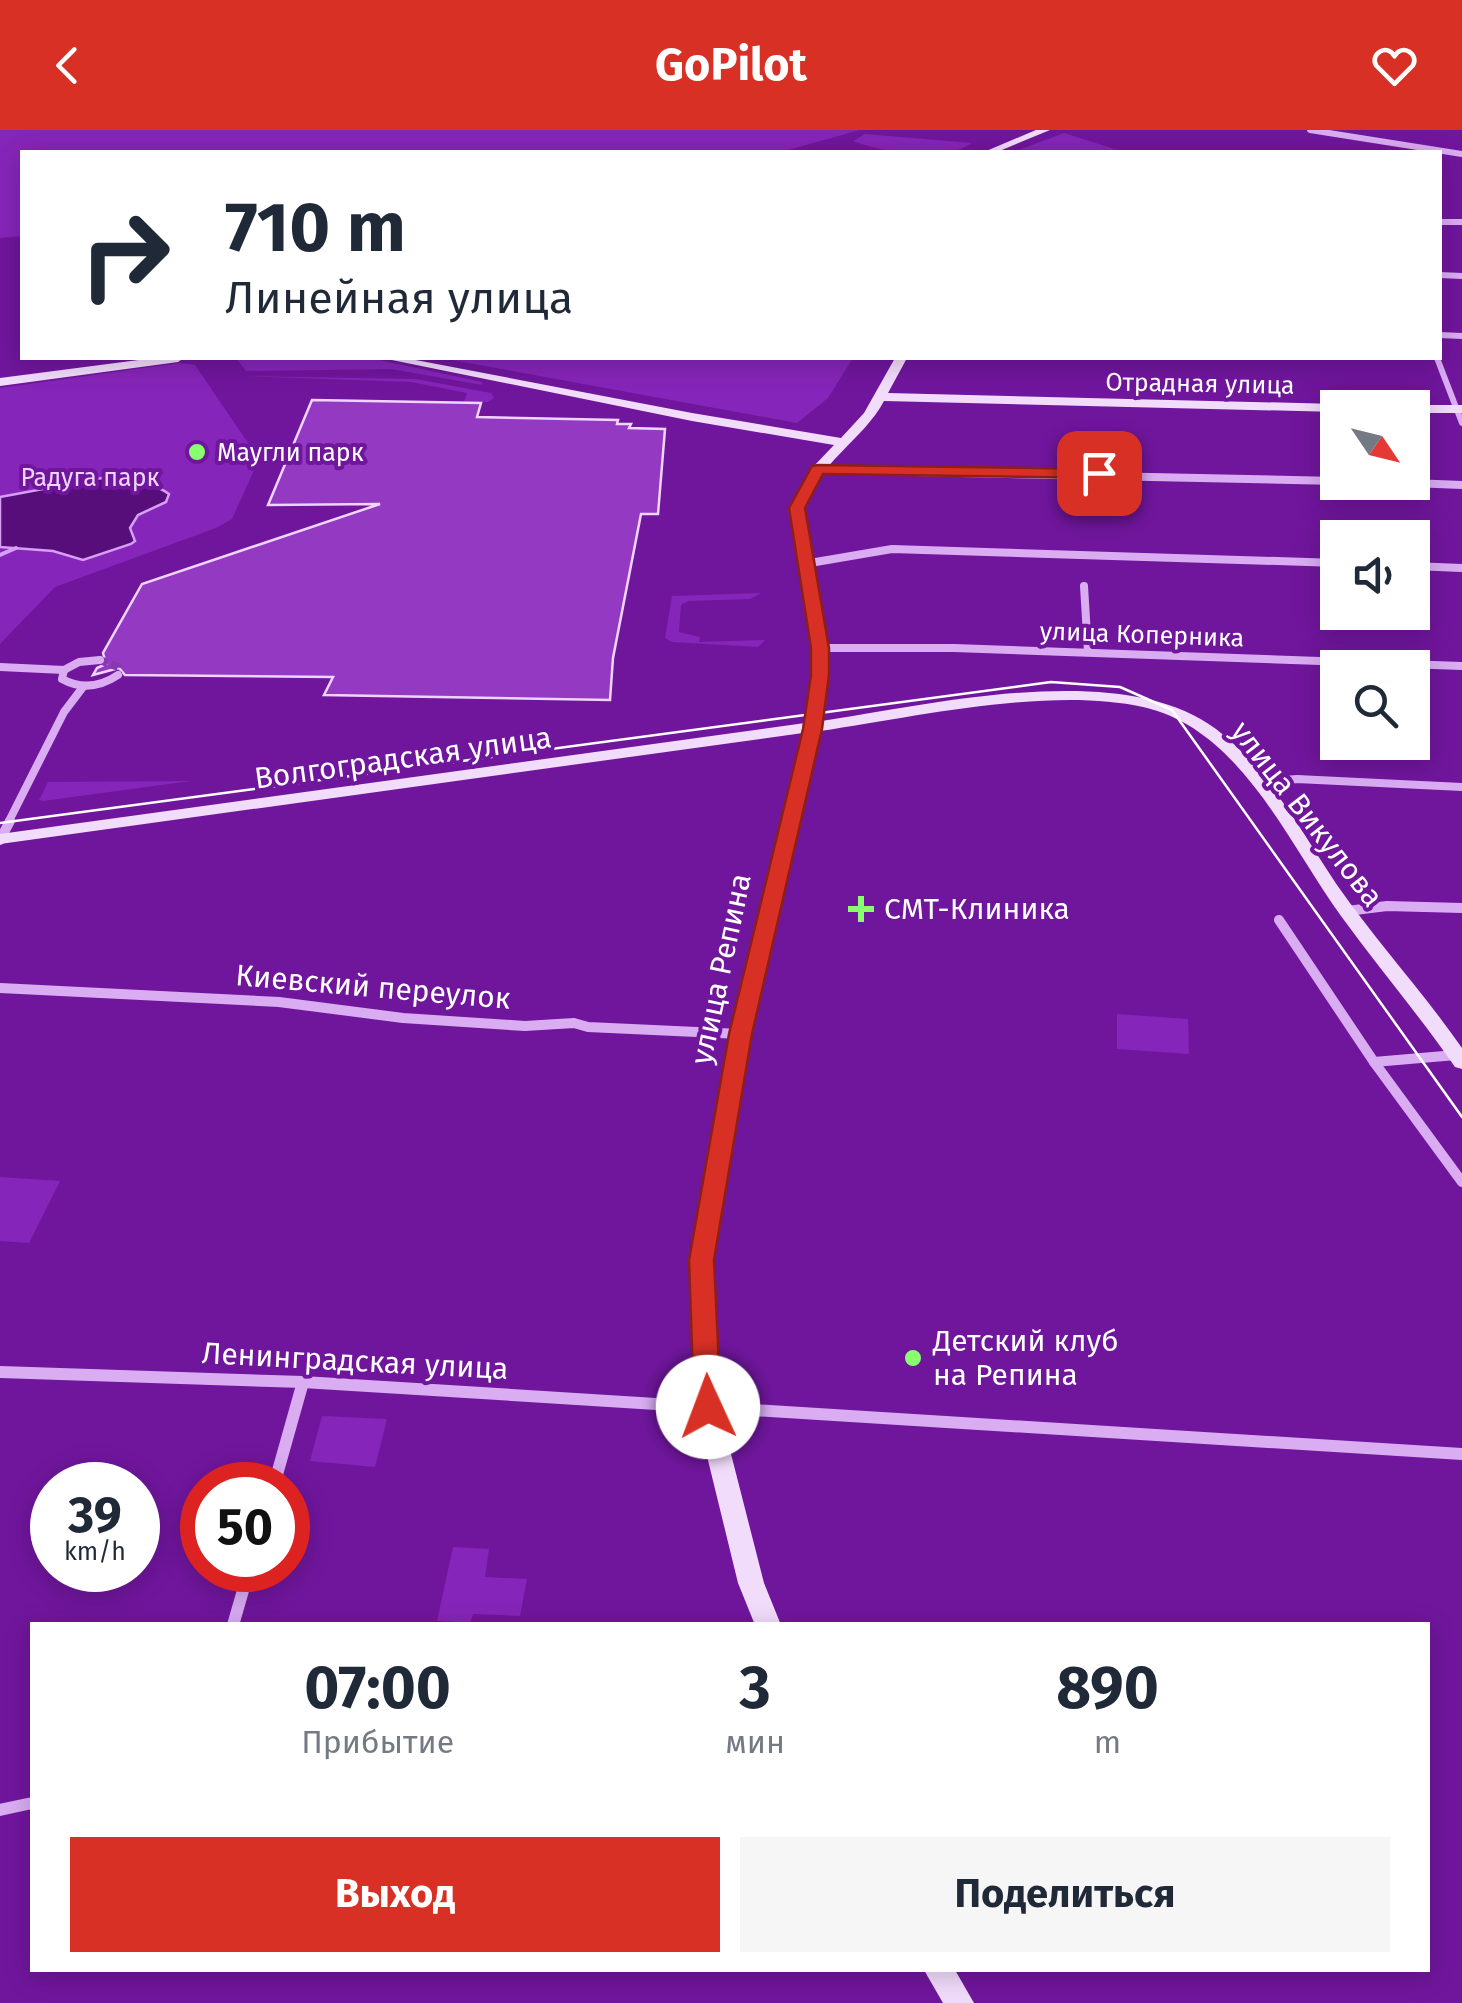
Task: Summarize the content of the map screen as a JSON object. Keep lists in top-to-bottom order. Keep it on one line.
{"streets":{"street":["Отрадная улица","улица Коперника","Волгоградская улица","улица Викулова","улица Репина","Киевский переулок","Ленинградская улица"]},"crossings":[["Отрадная улица","улица Репина"],["улица Коперника","улица Репина"],["Волгоградская улица","улица Викулова"],["Волгоградская улица","улица Репина"],["улица Викулова","улица Репина"],["улица Репина","Киевский переулок"],["улица Репина","Ленинградская улица"]],"parks":["Радуга парк"],"places":{"other":["Маугли парк","Детский клуб на Репина"],"health":["СМТ-Клиника"]},"north":"bottom right","page":{"header":"GoPilot","turn":["710 m","Линейная улица"],"speed":"39 km/h","limit":"50","eta":["07:00","Прибытие","3","мин","890","m"],"buttons":["Выход","Поделиться"]}}
